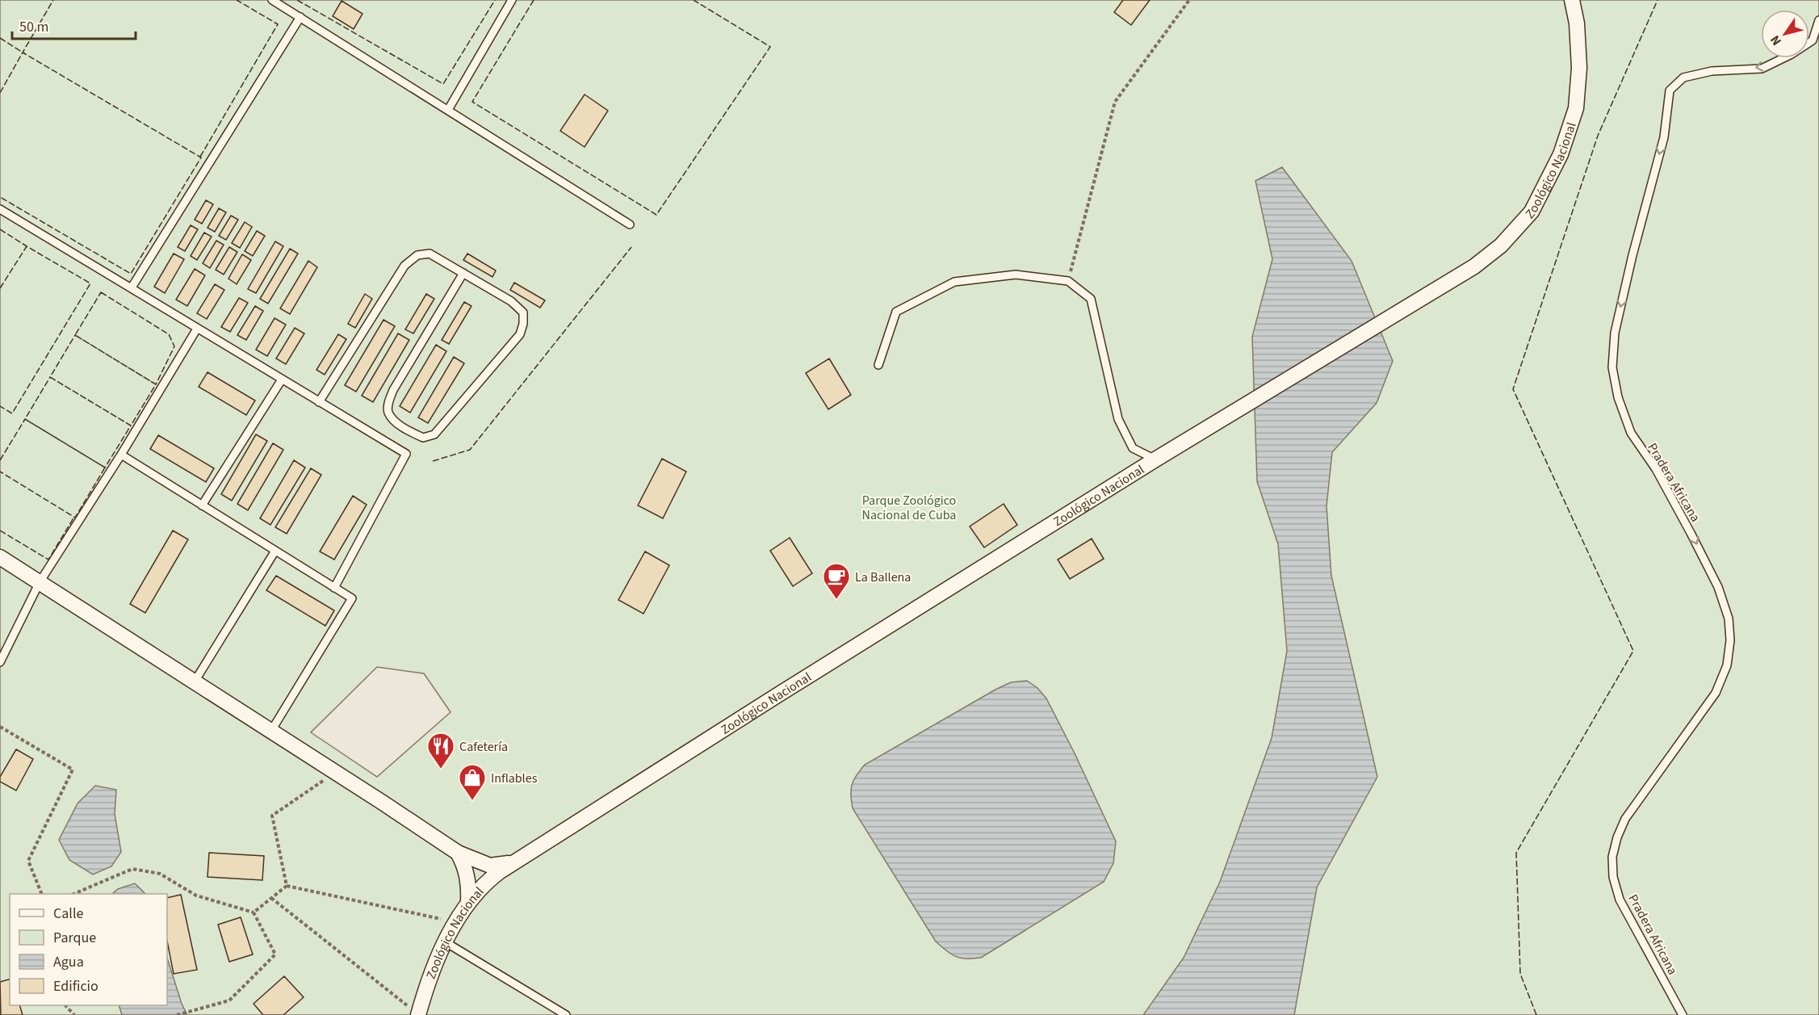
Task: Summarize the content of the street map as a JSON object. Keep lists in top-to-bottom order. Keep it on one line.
{"streets":{"street":["Zoológico Nacional"],"lane":["Pradera Africana"]},"one_way":["Pradera Africana"],"parks":["Parque Zoológico Nacional de Cuba"],"places":{"cafe":["La Ballena"],"restaurant":["Cafetería"],"shop":["Inflables"]},"legend":["Calle","Parque","Agua","Edificio"],"scale_bar":"50 m","north":"bottom left"}
